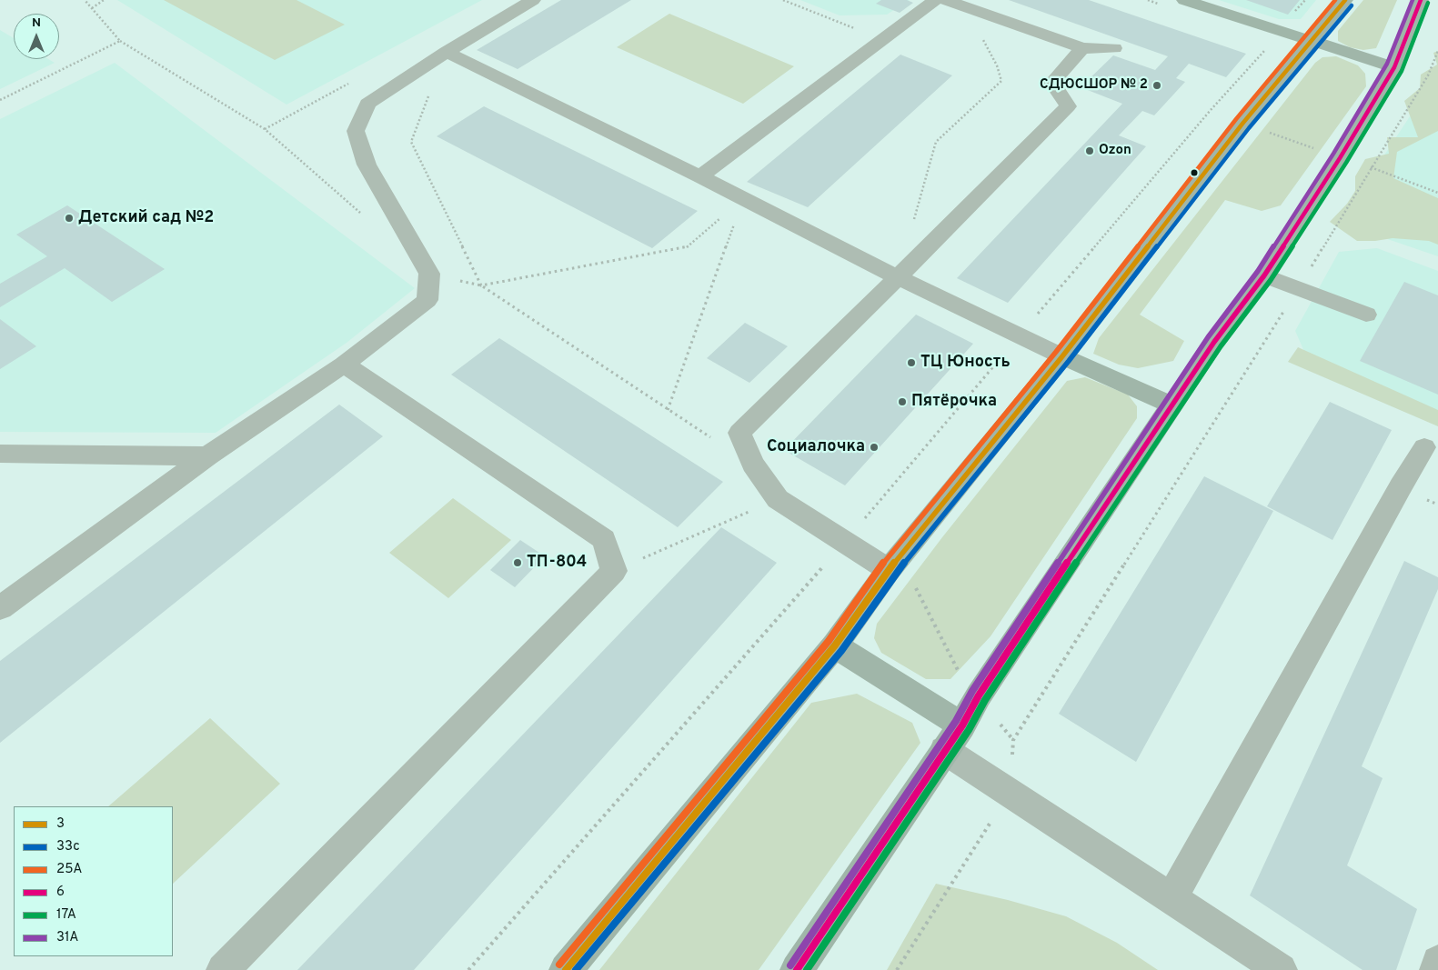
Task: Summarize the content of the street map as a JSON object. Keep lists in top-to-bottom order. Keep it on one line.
{"places":["СДЮСШОР № 2","Ozon","Детский сад №2","ТЦ Юность","Пятёрочка","Социалочка","ТП-804"],"lines":["transit line 3","transit line 25А","transit line 6","transit line 31А","transit line 17А","transit line 33с"],"legend":["3","33с","25А","6","17А","31А"],"north":"top"}
